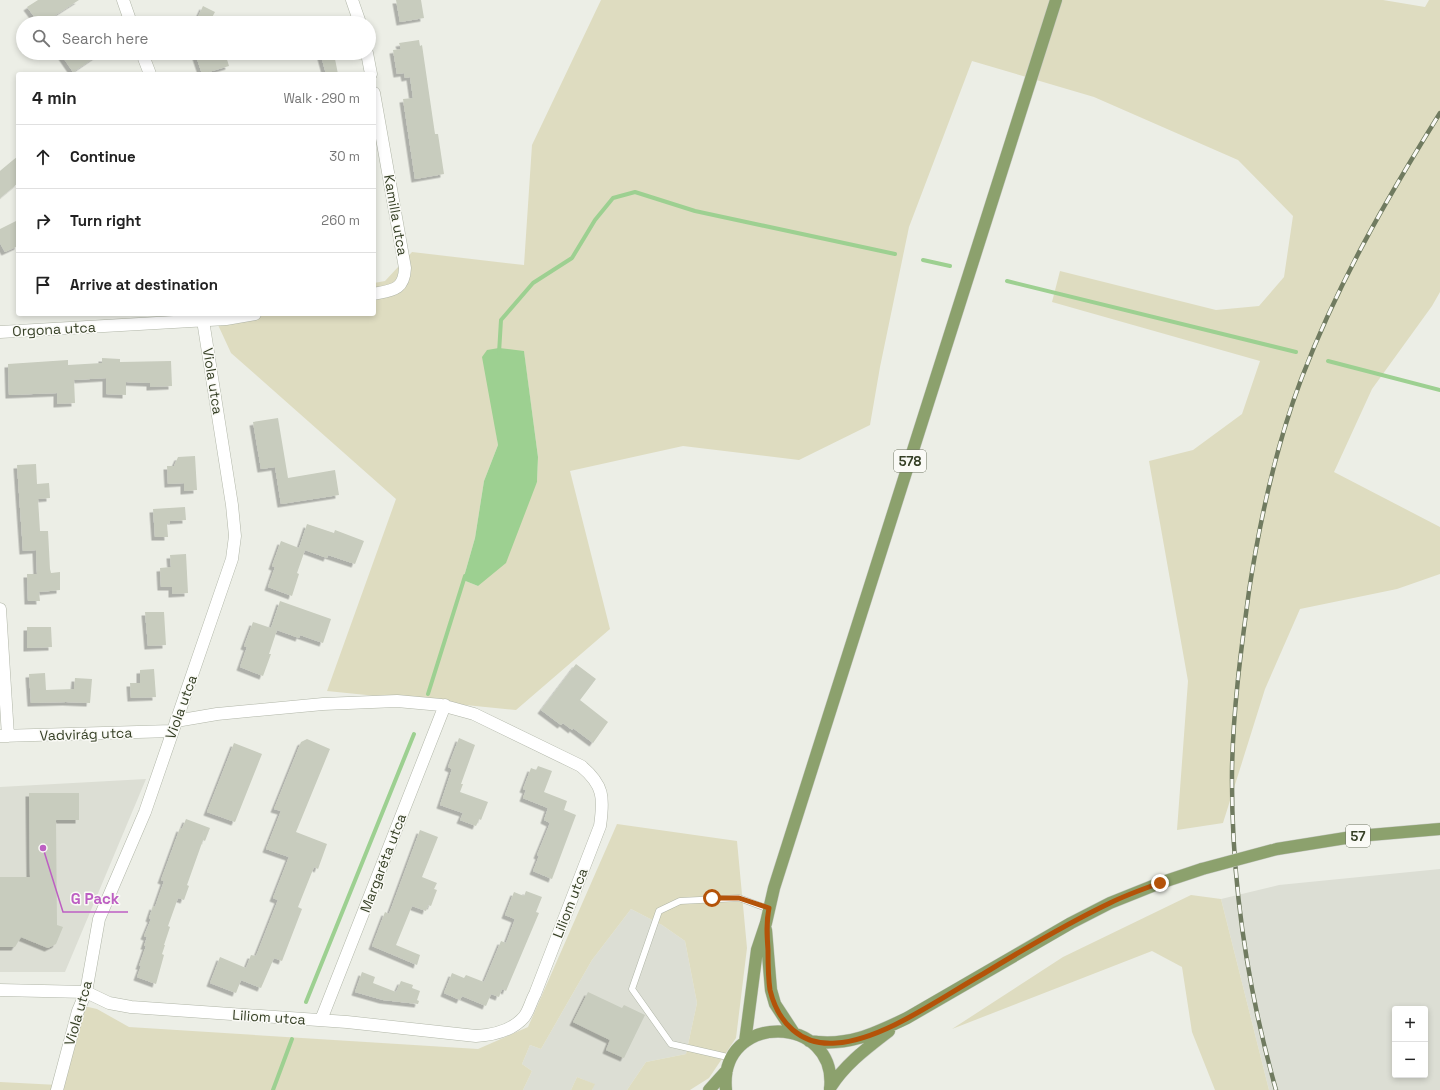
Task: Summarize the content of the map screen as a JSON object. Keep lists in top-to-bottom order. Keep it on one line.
{"streets":{"main road":["578","57"],"street":["Kamilla utca","Orgona utca","Viola utca","Vadvirág utca","Margaréta utca","Liliom utca"]},"crossings":[["Orgona utca","Viola utca"],["Viola utca","Vadvirág utca"],["Viola utca","Liliom utca"],["578","57"],["Vadvirág utca","Liliom utca"],["Margaréta utca","Liliom utca"]],"places":["G Pack"],"page":{"search":"Search here","heading":["4 min","Walk · 290 m"],"list":[["Continue","30 m"],["Turn right","260 m"],"Arrive at destination"],"map_buttons":["+","−"]}}
